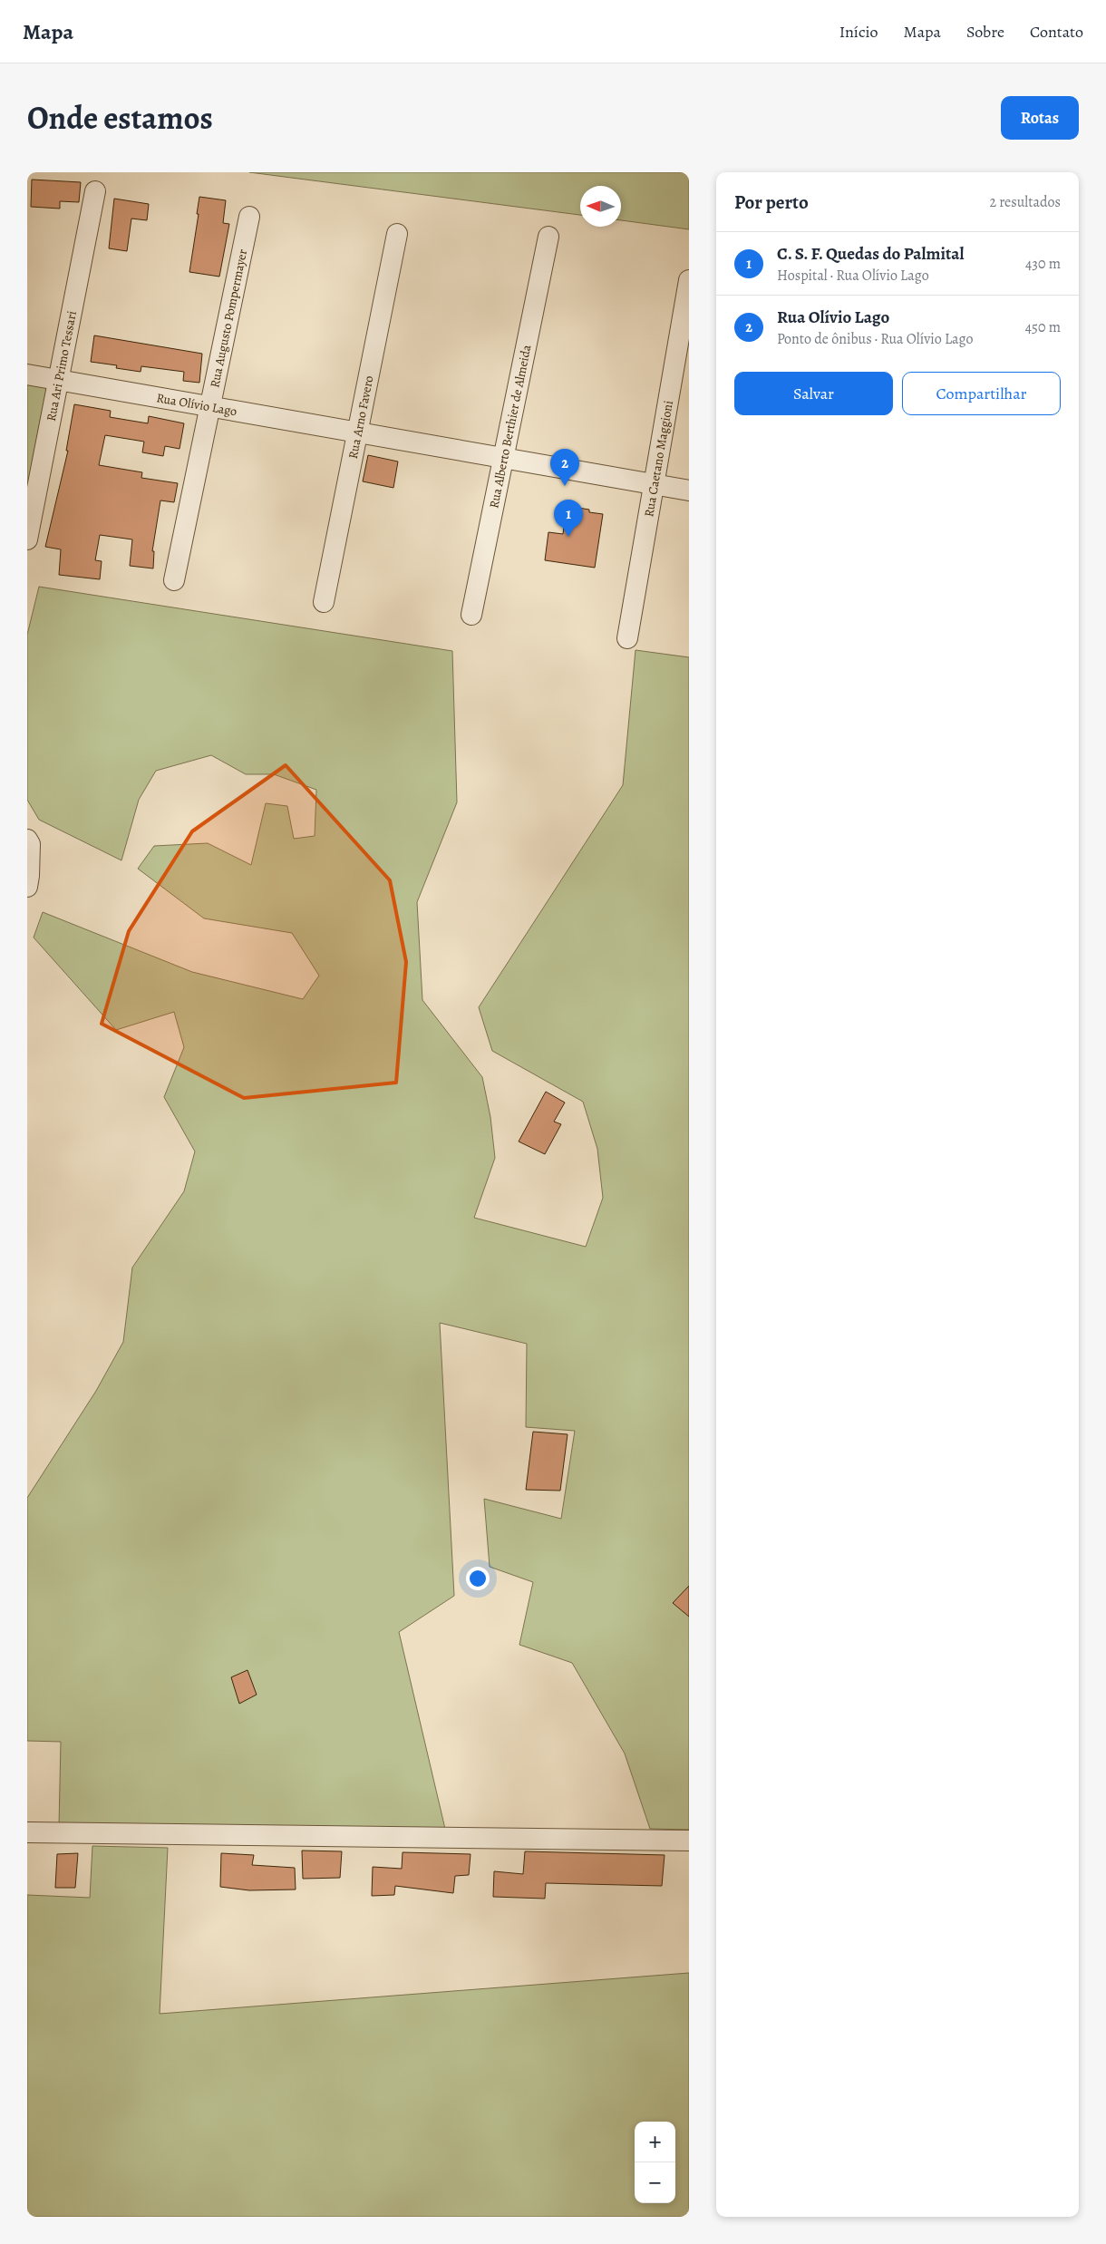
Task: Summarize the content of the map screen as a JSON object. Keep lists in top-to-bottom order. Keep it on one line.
{"streets":{"street":["Rua Augusto Pompermayer","Rua Ari Primo Tessari","Rua Olívio Lago","Rua Arno Favero","Rua Alberto Berthier de Almeida","Rua Caetano Maggioni"]},"crossings":[["Rua Augusto Pompermayer","Rua Olívio Lago"],["Rua Ari Primo Tessari","Rua Olívio Lago"],["Rua Olívio Lago","Rua Arno Favero"],["Rua Olívio Lago","Rua Alberto Berthier de Almeida"],["Rua Olívio Lago","Rua Caetano Maggioni"]],"north":"left","page":{"header":"Mapa","nav":["Início","Mapa","Sobre","Contato"],"title":"Onde estamos","buttons":["Rotas",["Salvar","Compartilhar"]],"heading":["Por perto","2 resultados"],"list":[{"mark":"1","name":"C. S. F. Quedas do Palmital","note":"Hospital · Rua Olívio Lago","value":"430 m"},{"mark":"2","name":"Rua Olívio Lago","note":"Ponto de ônibus · Rua Olívio Lago","value":"450 m"}],"pins":["2","1"],"map_buttons":["+","−"]}}
